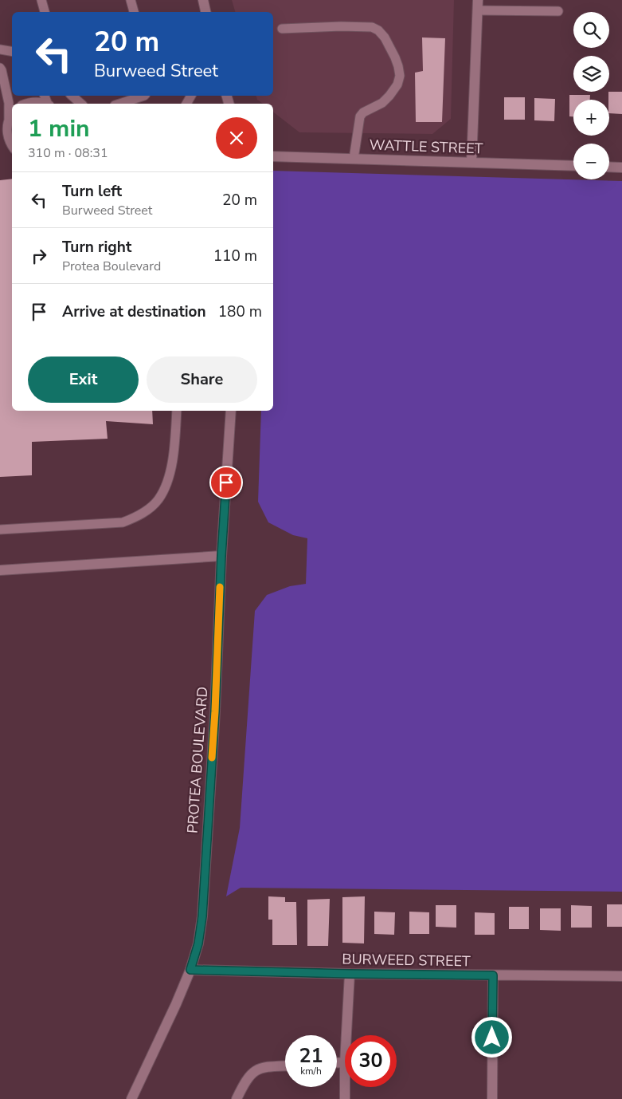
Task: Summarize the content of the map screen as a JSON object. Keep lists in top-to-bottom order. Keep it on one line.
{"streets":{"street":["WATTLE STREET","PROTEA BOULEVARD","BURWEED STREET"]},"crossings":[["PROTEA BOULEVARD","BURWEED STREET"]],"page":{"map_buttons":["+","−"],"turn":["20 m","Burweed Street"],"heading":["1 min","310 m · 08:31"],"list":[{"name":"Turn left","note":"Burweed Street","value":"20 m"},{"name":"Turn right","note":"Protea Boulevard","value":"110 m"},{"name":"Arrive at destination","value":"180 m"}],"buttons":["Exit","Share"],"speed":"21 km/h","limit":"30"}}
